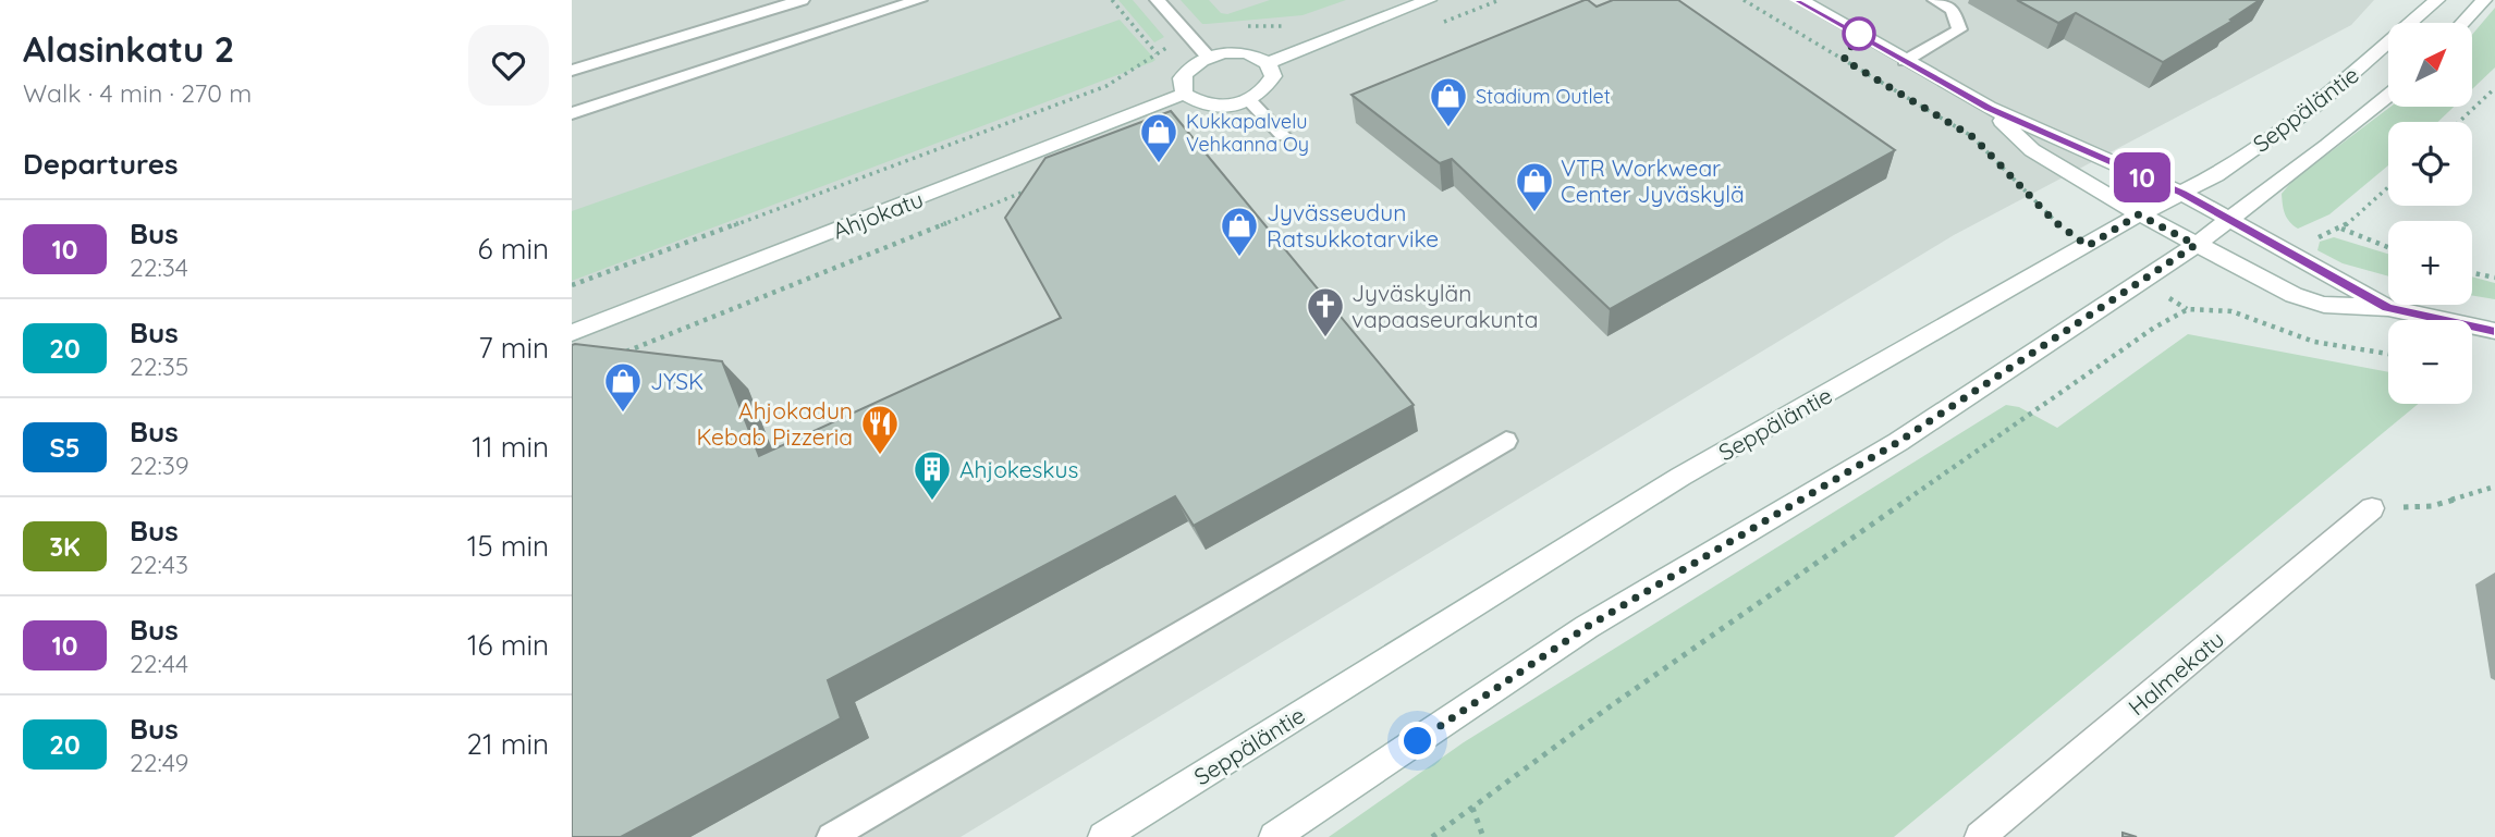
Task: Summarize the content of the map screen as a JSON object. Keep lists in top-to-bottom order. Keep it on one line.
{"streets":{"main road":["Seppäläntie","Ahjokatu","Halmekatu"]},"places":{"shop":["Stadium Outlet","Kukkapalvelu Vehkanna Oy","VTR Workwear Center Jyväskylä","Jyvässeudun Ratsukkotarvike","JYSK"],"church":["Jyväskylän vapaaseurakunta"],"restaurant":["Ahjokadun Kebab Pizzeria"],"building":["Ahjokeskus"]},"lines":["bus line 10"],"north":"top right","page":{"heading":[["Alasinkatu 2","Walk · 4 min · 270 m"],"Departures"],"on_map":"10","map_buttons":["+","−"],"list":[{"mark":"10","name":"Bus","note":"22:34","value":"6 min"},{"mark":"20","name":"Bus","note":"22:35","value":"7 min"},{"mark":"S5","name":"Bus","note":"22:39","value":"11 min"},{"mark":"3K","name":"Bus","note":"22:43","value":"15 min"},{"mark":"10","name":"Bus","note":"22:44","value":"16 min"},{"mark":"20","name":"Bus","note":"22:49","value":"21 min"}]}}
